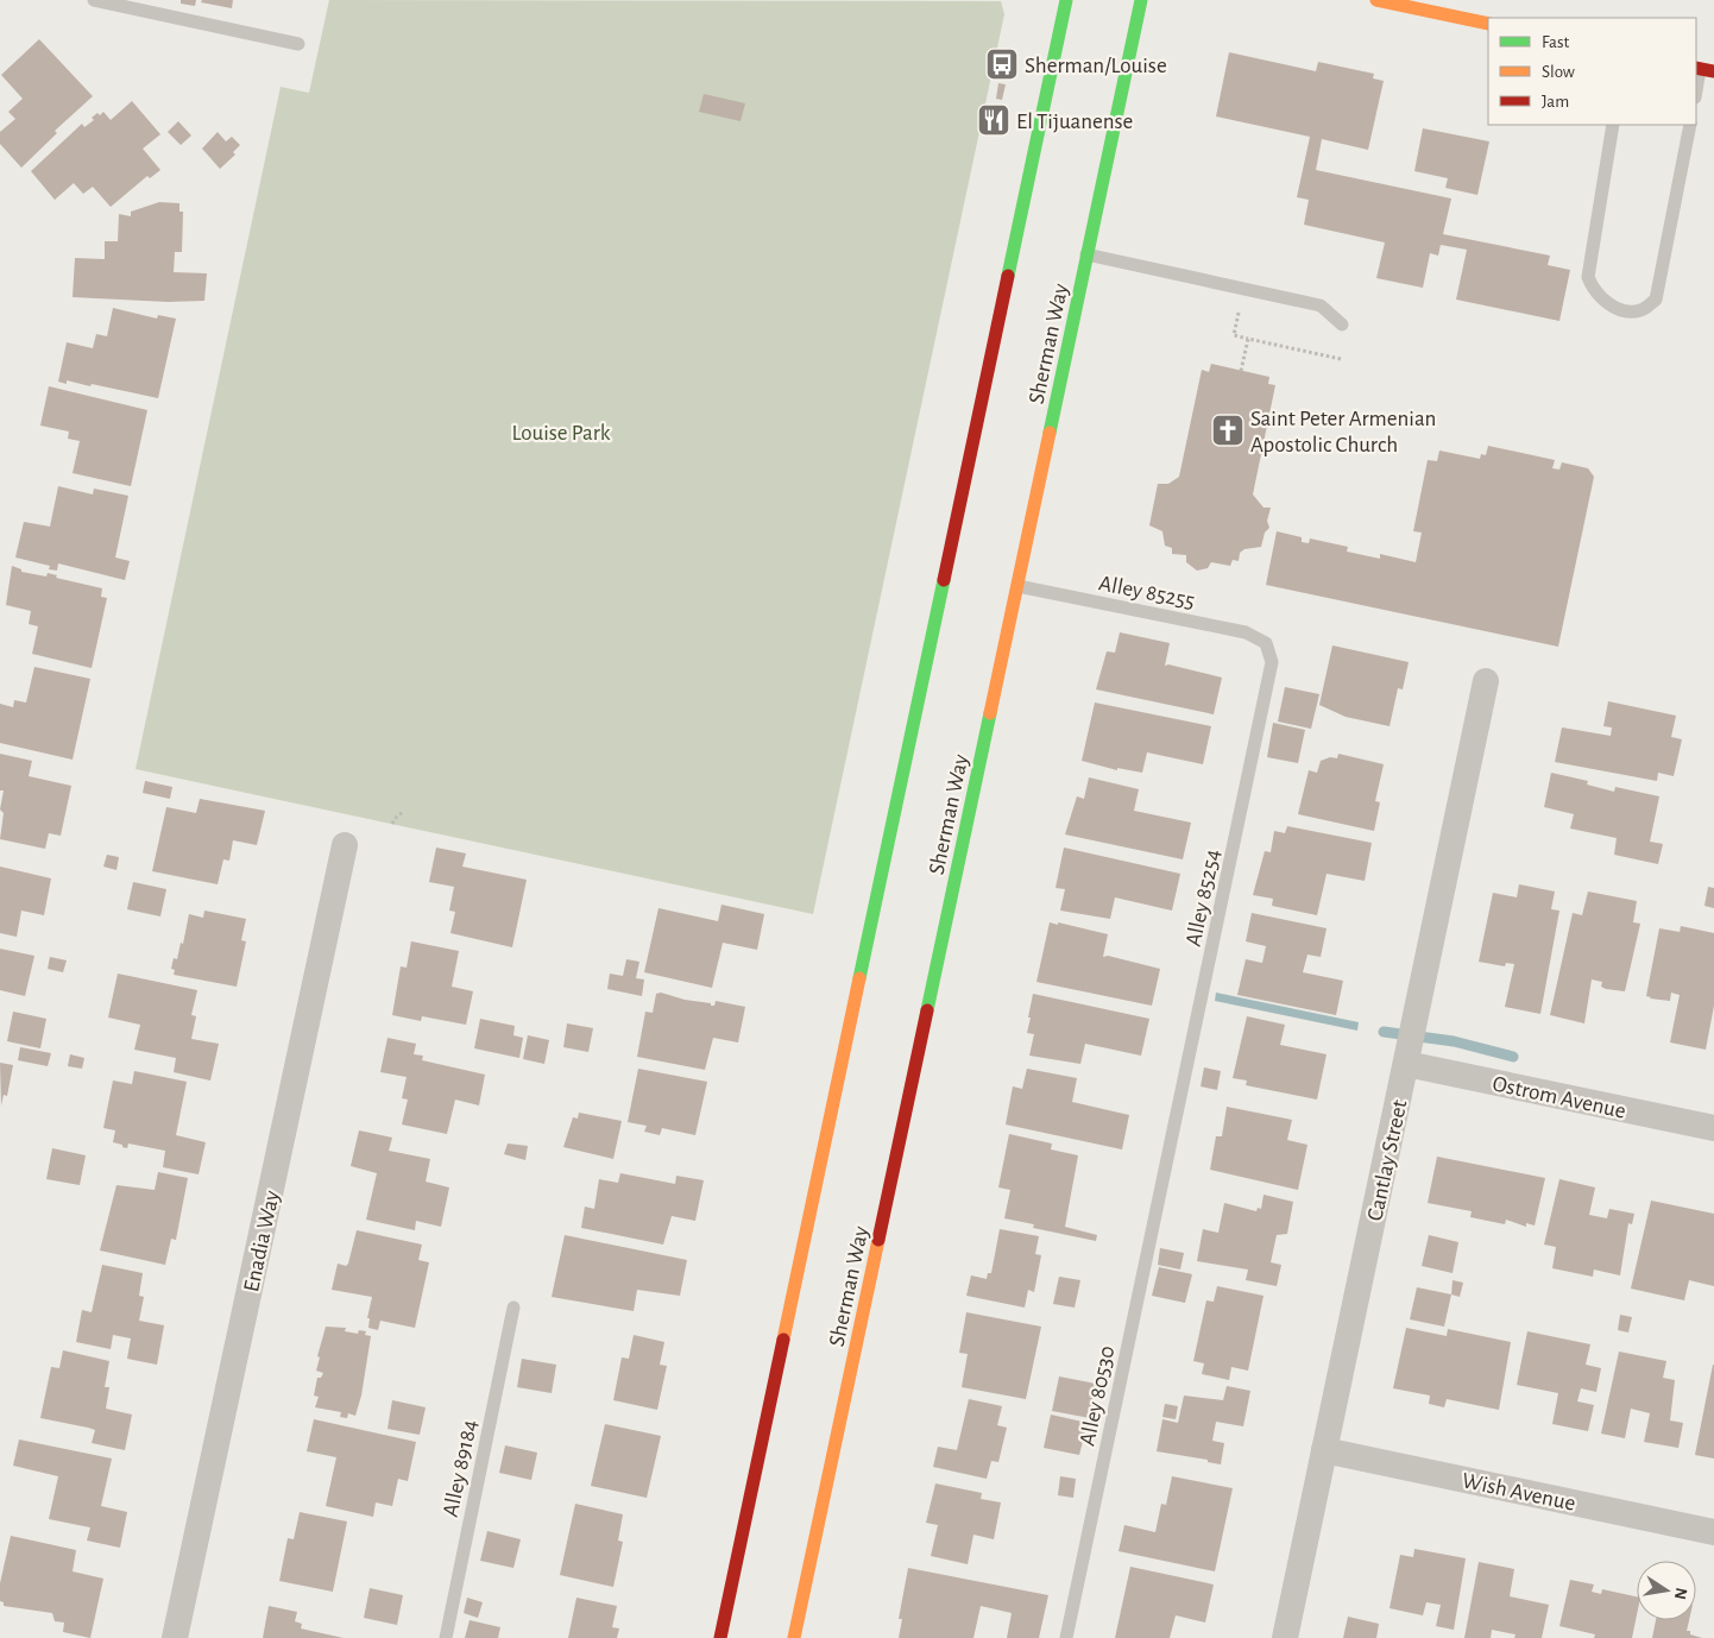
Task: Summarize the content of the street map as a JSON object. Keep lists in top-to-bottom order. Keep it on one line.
{"streets":{"main road":["Sherman Way"],"street":["Ostrom Avenue","Cantlay Street","Enadia Way","Wish Avenue"],"lane":["Alley 85255","Alley 85254","Alley 80530","Alley 89184"]},"crossings":[["Sherman Way","Alley 85255"],["Alley 85255","Alley 85254"],["Alley 85254","Alley 80530"],["Ostrom Avenue","Cantlay Street"],["Cantlay Street","Wish Avenue"]],"parks":["Louise Park"],"places":{"bus stop":["Sherman/Louise"],"restaurant":["El Tijuanense"],"church":["Saint Peter Armenian Apostolic Church"]},"legend":["Fast","Slow","Jam"],"north":"right"}
